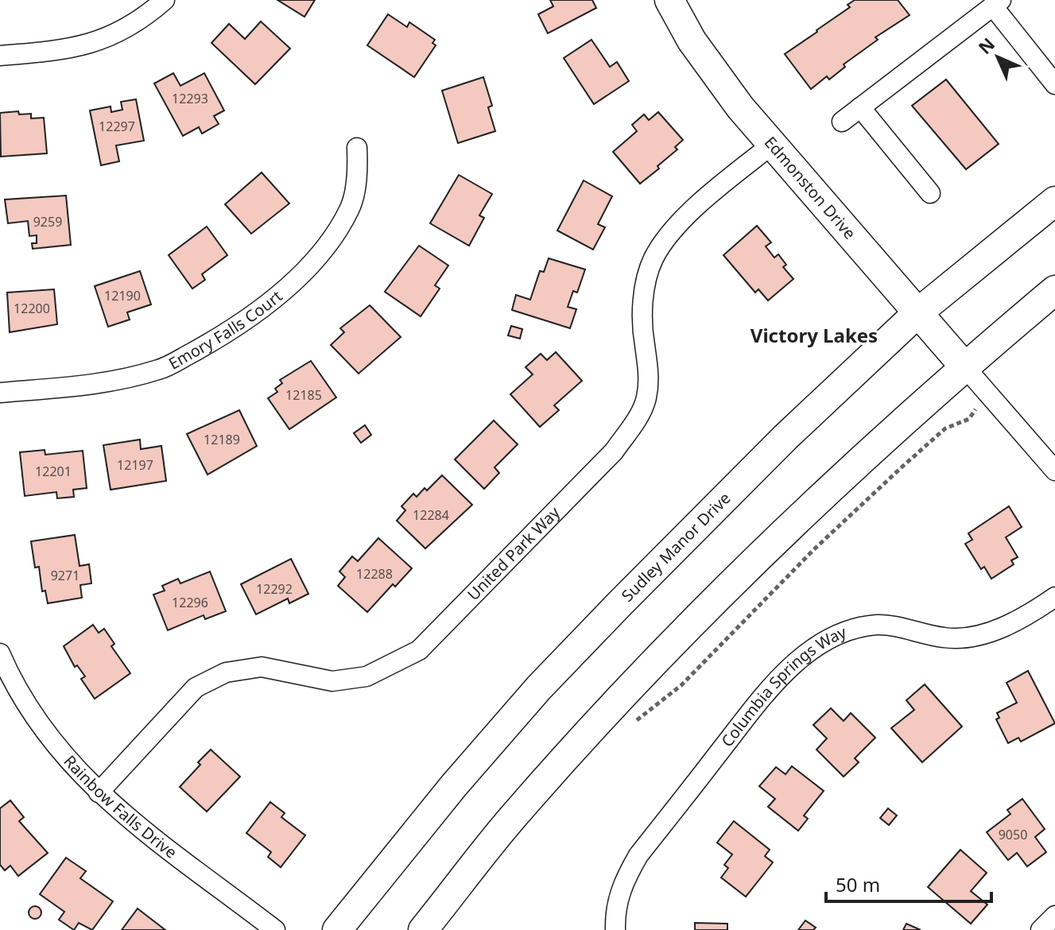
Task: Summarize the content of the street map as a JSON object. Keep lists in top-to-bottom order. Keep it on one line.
{"streets":{"main road":["Edmonston Drive","Sudley Manor Drive"],"street":["Emory Falls Court","United Park Way","Columbia Springs Way","Rainbow Falls Drive"]},"crossings":[["Edmonston Drive","Sudley Manor Drive"],["Edmonston Drive","United Park Way"],["United Park Way","Rainbow Falls Drive"]],"districts":["Victory Lakes"],"house_numbers":["12293","12297","9259","12190","12200","12185","12189","12197","12201","12284","12288","9271","12292","12296","9050"],"scale_bar":"50 m","north":"top left"}
